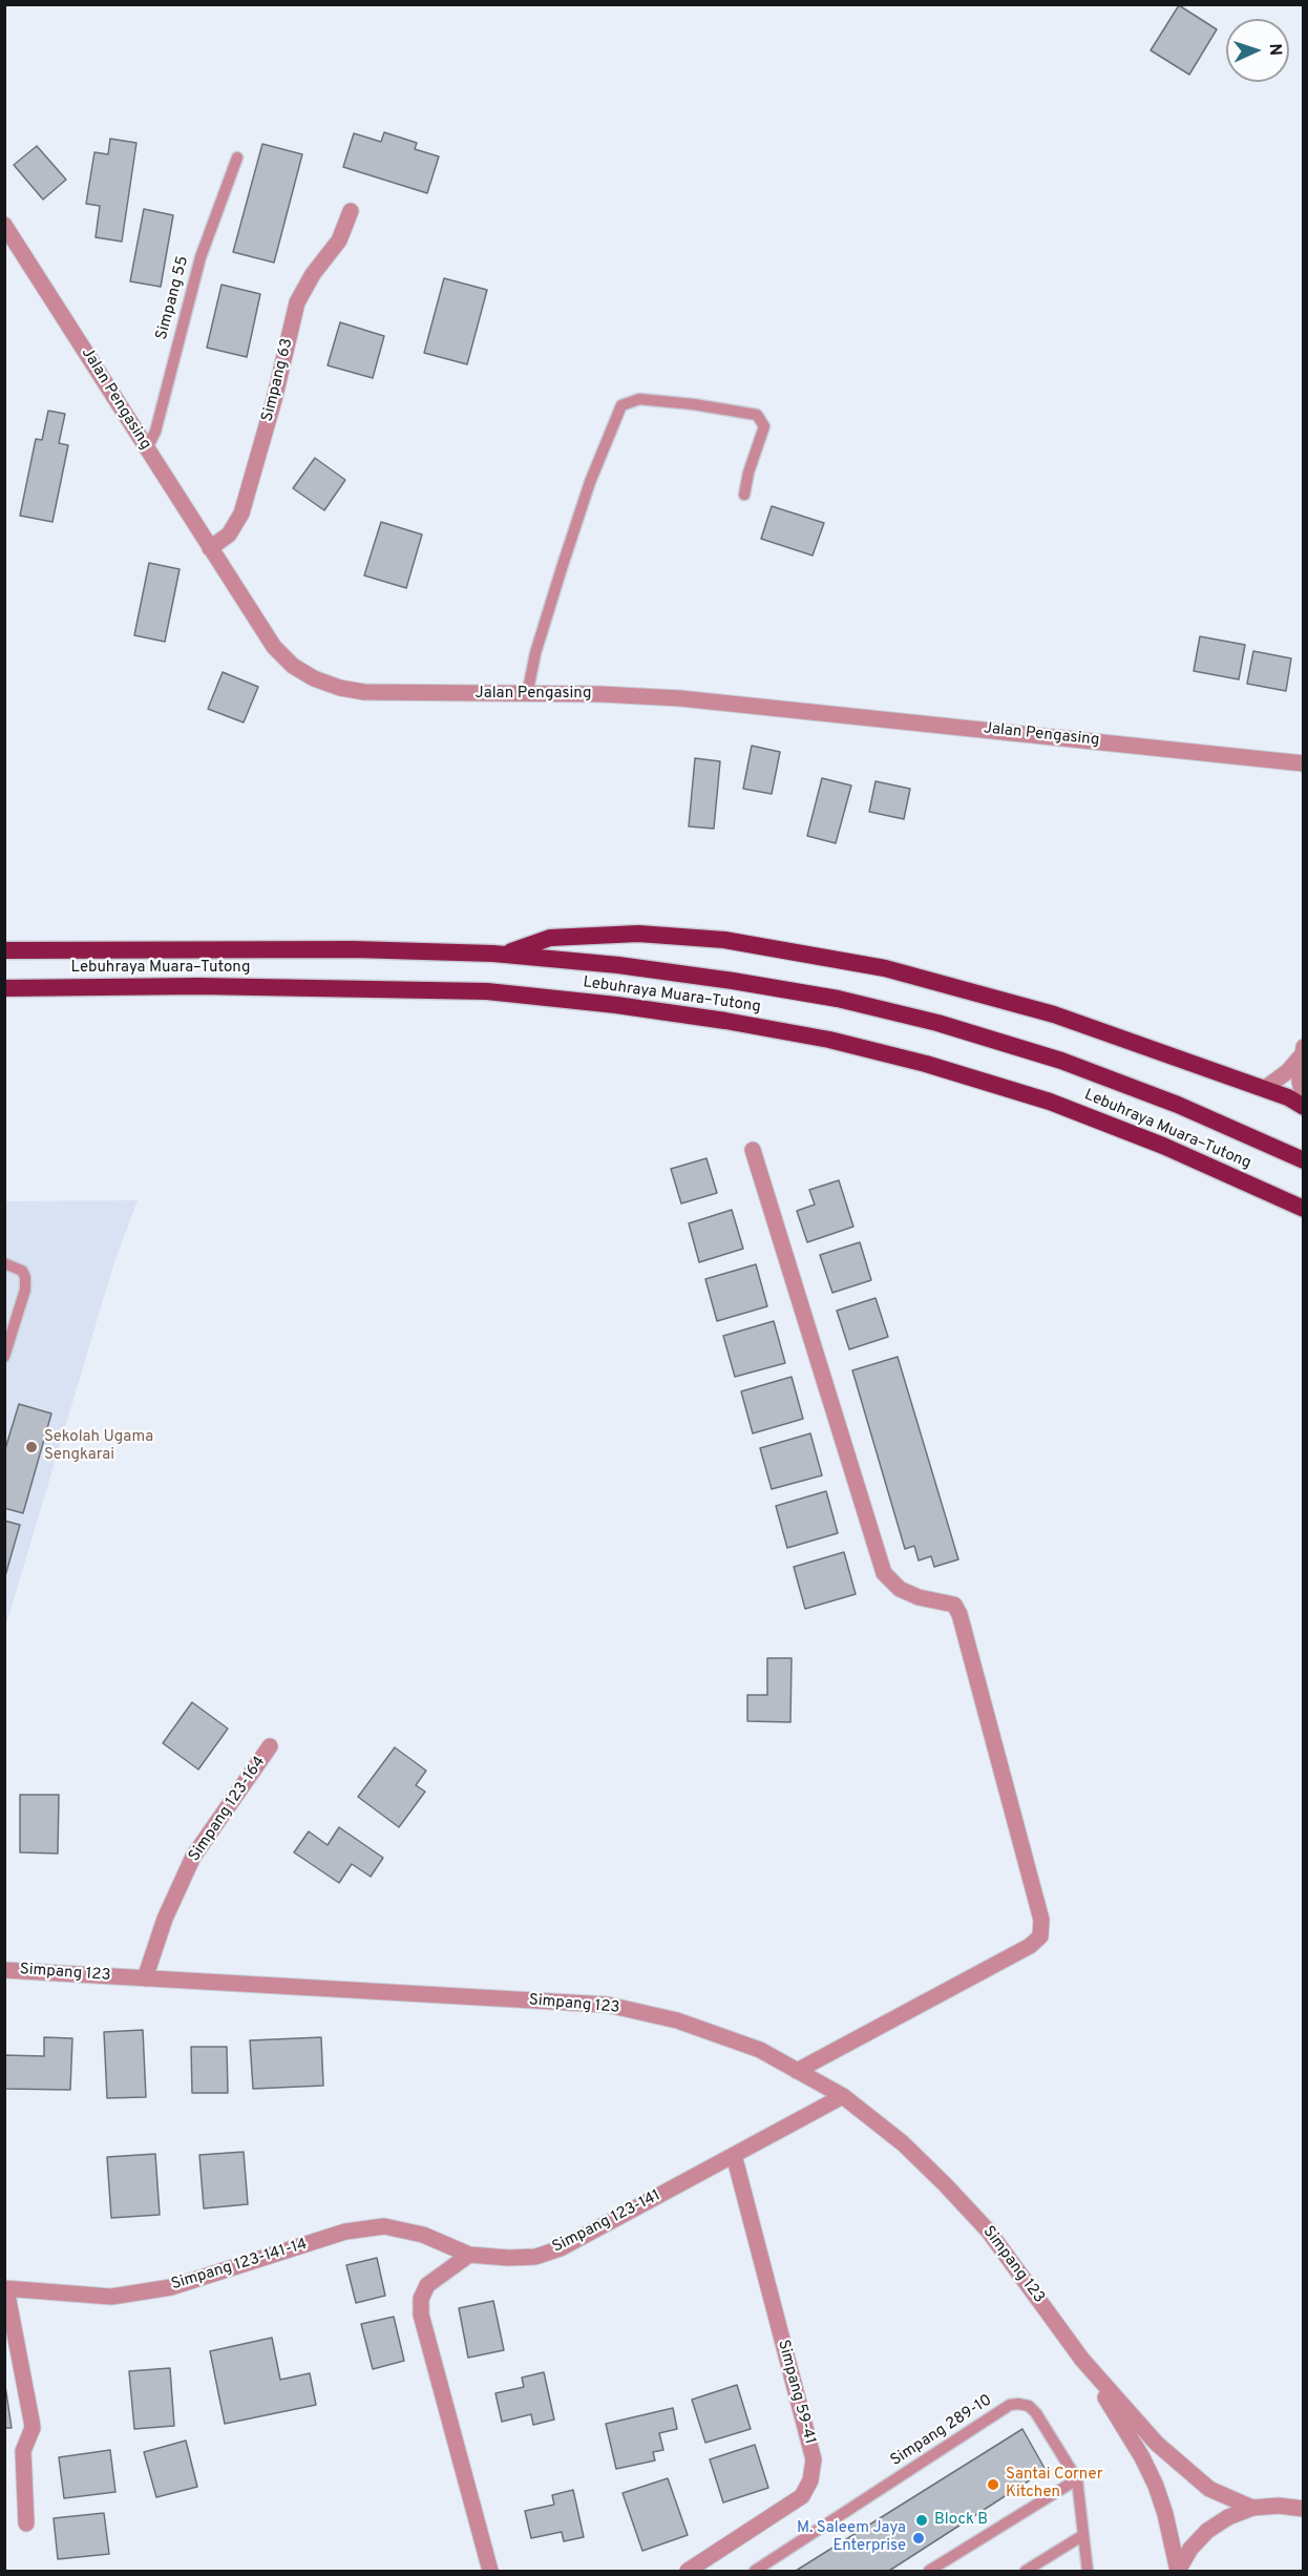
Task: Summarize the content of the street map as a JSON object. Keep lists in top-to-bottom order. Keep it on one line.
{"streets":{"highway":["Lebuhraya Muara–Tutong"],"street":["Simpang 63","Jalan Pengasing","Simpang 123-164","Simpang 123","Simpang 123-141","Simpang 123-141-14","Simpang 59-41"],"lane":["Simpang 55","Simpang 289-10"]},"crossings":[["Simpang 55","Jalan Pengasing"],["Simpang 63","Jalan Pengasing"],["Simpang 123-164","Simpang 123"],["Simpang 123","Simpang 123-141"],["Simpang 123-141","Simpang 123-141-14"],["Simpang 123-141","Simpang 59-41"]],"places":["Sekolah Ugama Sengkarai","Santai Corner Kitchen","Block B","M. Saleem Jaya Enterprise"],"north":"right"}
